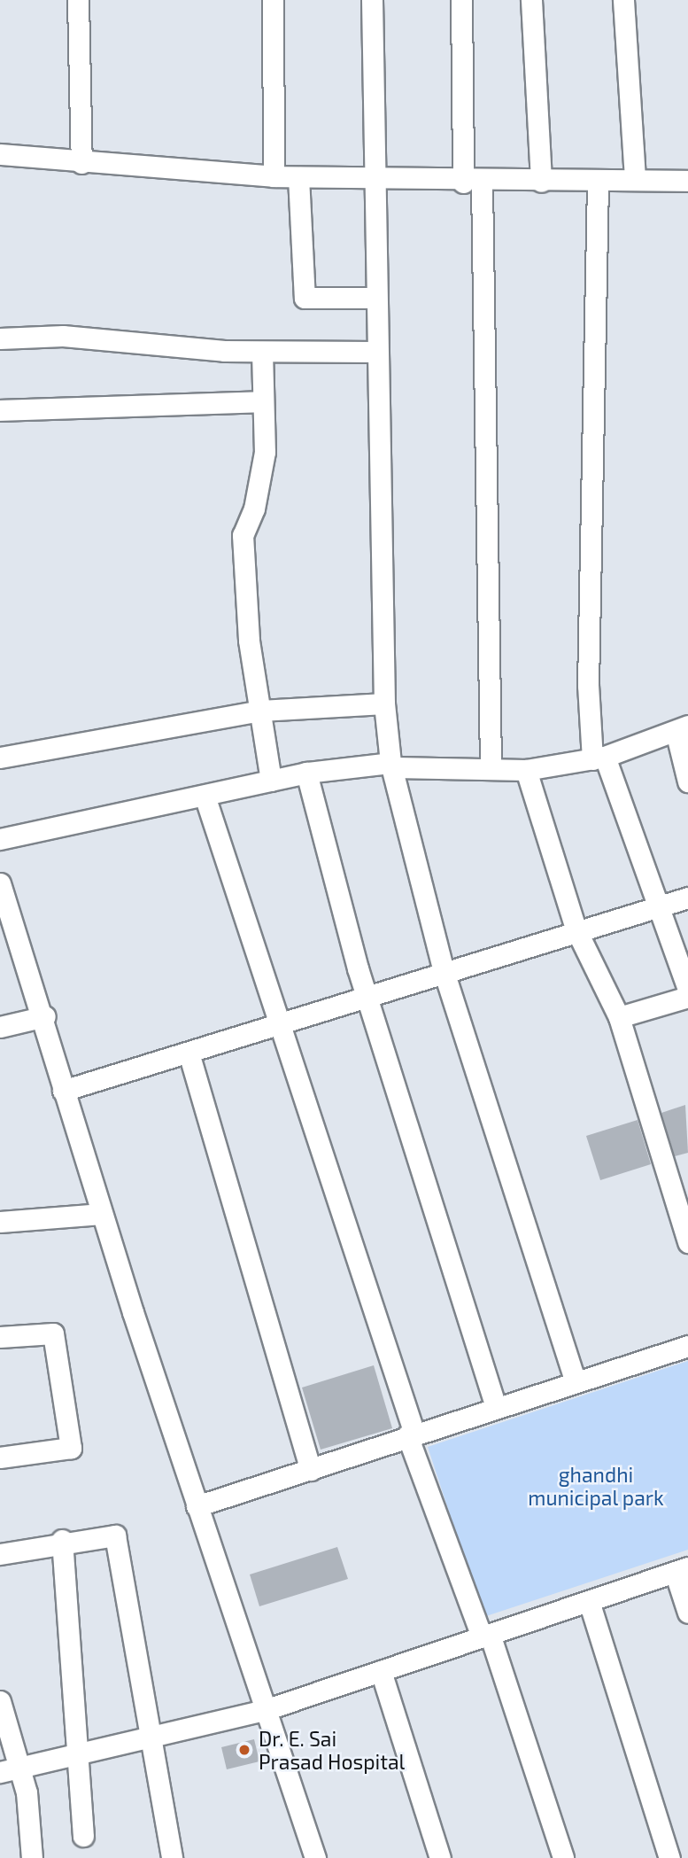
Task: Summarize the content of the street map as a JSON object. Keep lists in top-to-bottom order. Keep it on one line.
{"parks":["ghandhi municipal park"],"places":["Dr. E. Sai Prasad Hospital"]}
